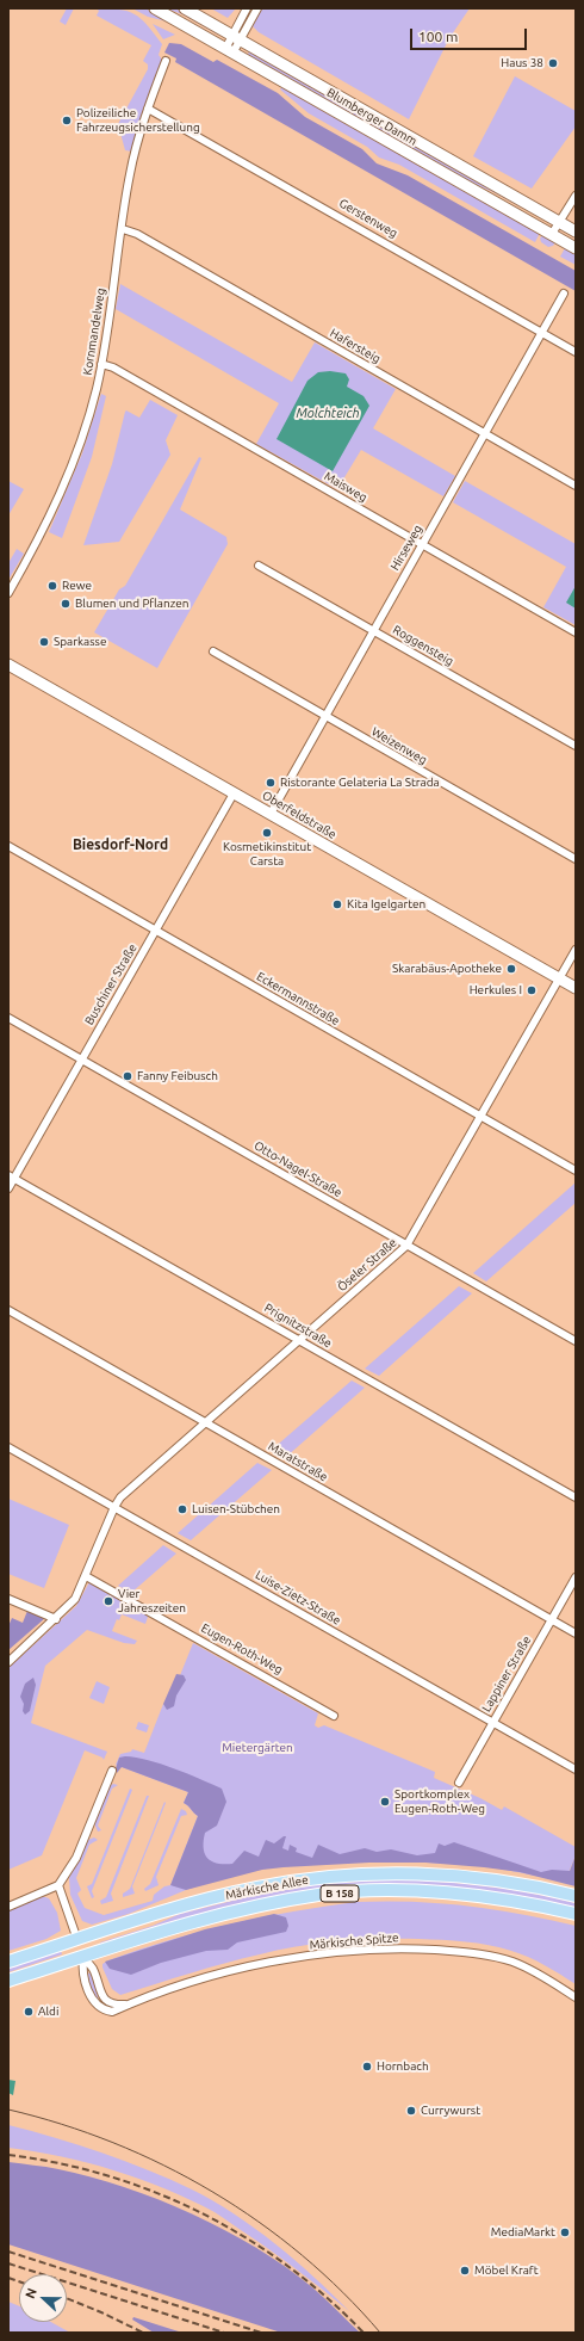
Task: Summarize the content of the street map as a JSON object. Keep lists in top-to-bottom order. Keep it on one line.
{"streets":{"main road":["Blumberger Damm","Oberfeldstraße","Märkische Allee","B 158"],"street":["Gerstenweg","Kornmandelweg","Hafersteig","Maisweg","Hirseweg","Roggensteig","Weizenweg","Buschiner Straße","Eckermannstraße","Otto-Nagel-Straße","Öseler Straße","Prignitzstraße","Maratstraße","Luise-Zietz-Straße","Eugen-Roth-Weg","Lappiner Straße","Märkische Spitze"]},"crossings":[["Gerstenweg","Kornmandelweg"],["Gerstenweg","Hirseweg"],["Kornmandelweg","Hafersteig"],["Kornmandelweg","Maisweg"],["Hafersteig","Hirseweg"],["Maisweg","Hirseweg"],["Hirseweg","Roggensteig"],["Hirseweg","Weizenweg"],["Hirseweg","Oberfeldstraße"],["Oberfeldstraße","Buschiner Straße"],["Oberfeldstraße","Öseler Straße"],["Buschiner Straße","Eckermannstraße"],["Buschiner Straße","Otto-Nagel-Straße"],["Buschiner Straße","Prignitzstraße"],["Eckermannstraße","Öseler Straße"],["Otto-Nagel-Straße","Öseler Straße"],["Öseler Straße","Prignitzstraße"],["Öseler Straße","Maratstraße"],["Öseler Straße","Luise-Zietz-Straße"],["Öseler Straße","Eugen-Roth-Weg"],["Maratstraße","Lappiner Straße"],["Luise-Zietz-Straße","Lappiner Straße"],["Märkische Allee","Märkische Spitze"]],"districts":["Biesdorf-Nord"],"water":["Molchteich"],"parks":["Mietergärten"],"places":["Haus 38","Polizeiliche Fahrzeugsicherstellung","Rewe","Blumen und Pflanzen","Sparkasse","Ristorante Gelateria La Strada","Kosmetikinstitut Carsta","Kita Igelgarten","Skarabäus-Apotheke","Herkules I","Fanny Feibusch","Luisen-Stübchen","Vier Jahreszeiten","Sportkomplex Eugen-Roth-Weg","Aldi","Hornbach","Currywurst","MediaMarkt","Möbel Kraft"],"scale_bar":"100 m","north":"left"}
